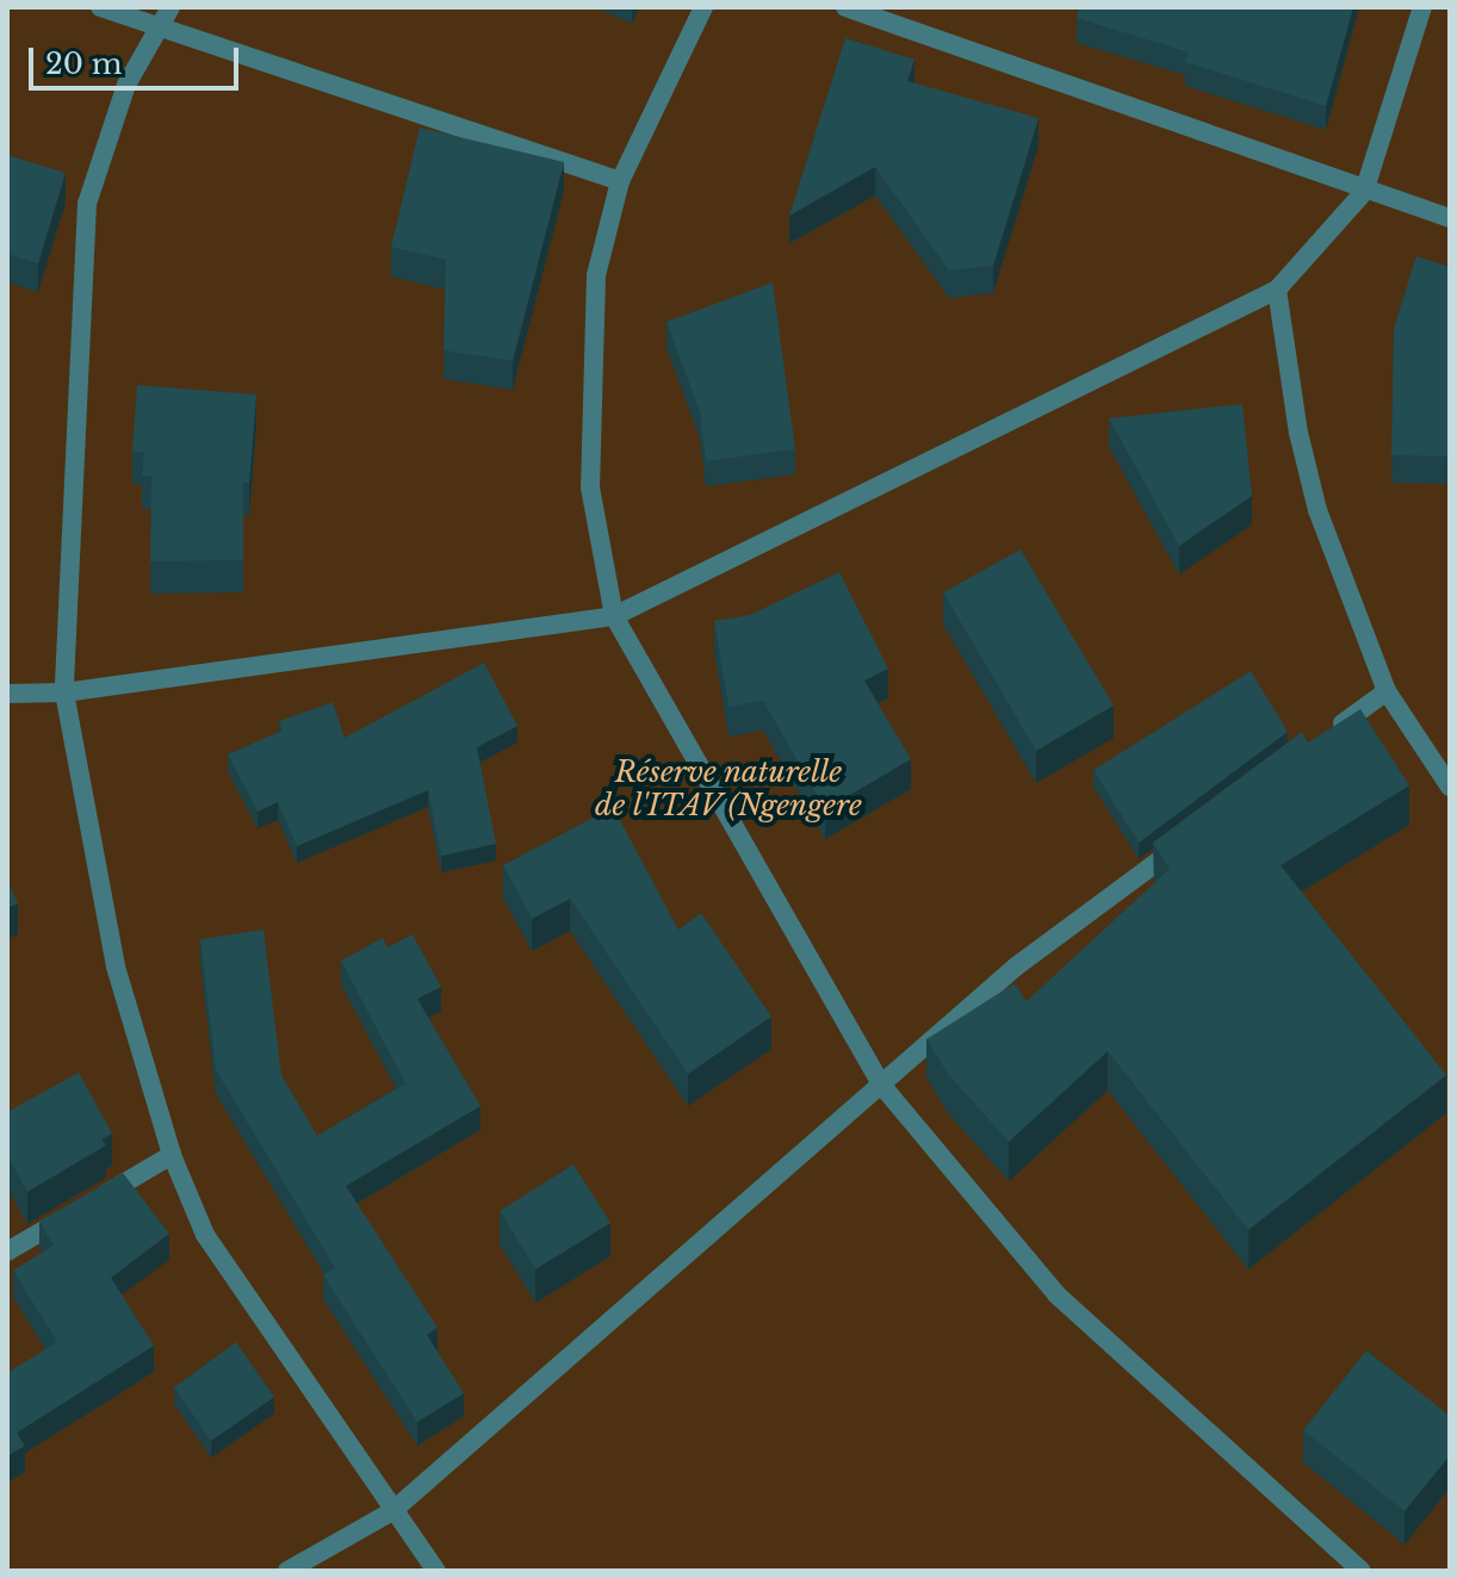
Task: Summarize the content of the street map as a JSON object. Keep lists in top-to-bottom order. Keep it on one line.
{"parks":["Réserve naturelle de l'ITAV (Ngengere"],"scale_bar":"20 m"}
